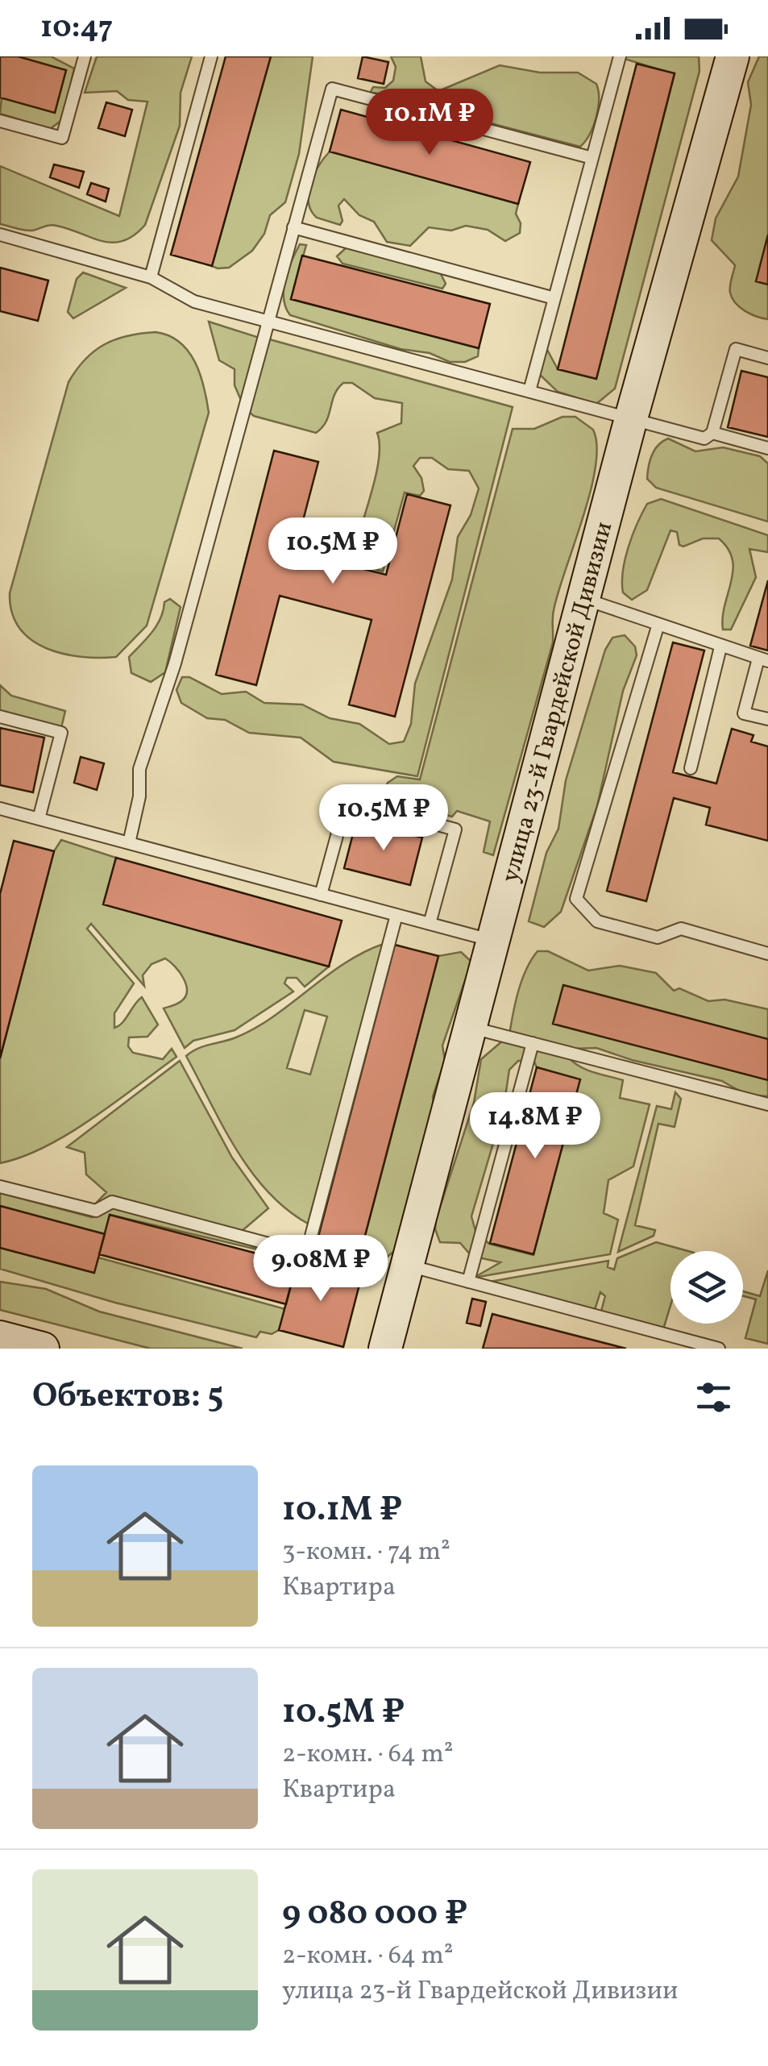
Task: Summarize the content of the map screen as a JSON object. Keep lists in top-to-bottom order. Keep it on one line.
{"streets":{"street":["улица 23-й Гвардейской Дивизии"]},"page":{"status":"10:47","price":["10.1M ₽","10.5M ₽","10.5M ₽","14.8M ₽","9.08M ₽"],"heading":"Объектов: 5","list":[{"name":"10.1M ₽","note":"3-комн. · 74 m² · Квартира"},{"name":"10.5M ₽","note":"2-комн. · 64 m² · Квартира"},{"name":"9 080 000 ₽","note":"2-комн. · 64 m² · улица 23-й Гвардейской Дивизии"}]}}
